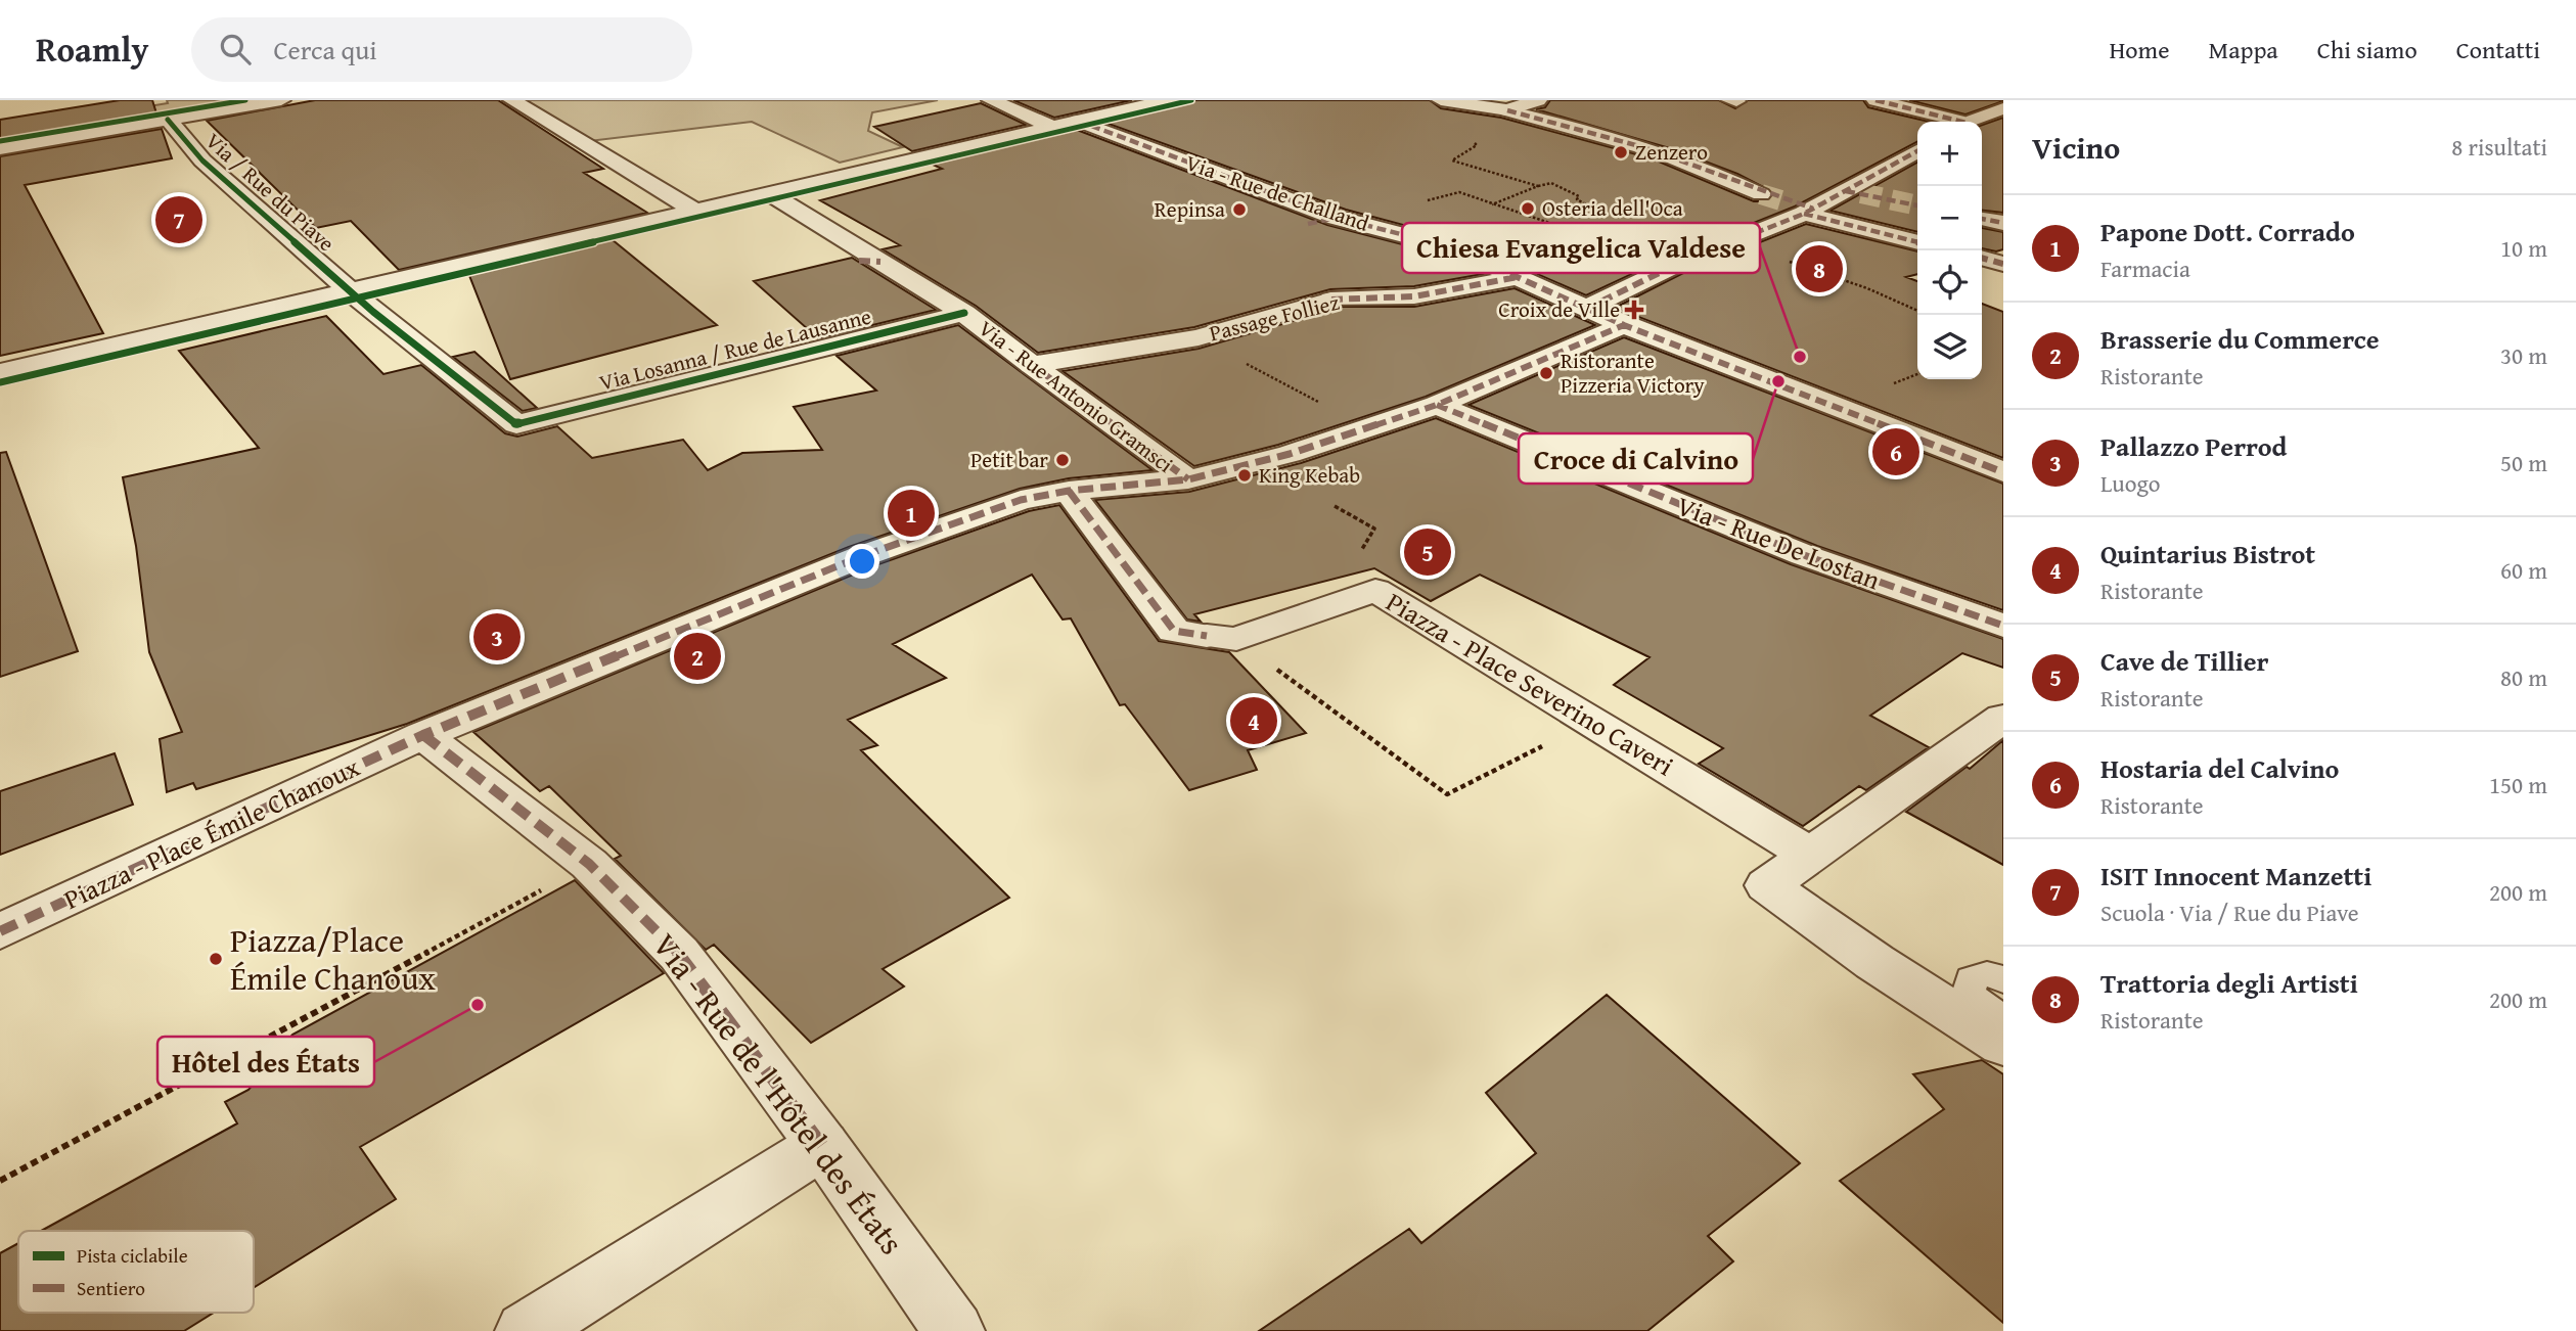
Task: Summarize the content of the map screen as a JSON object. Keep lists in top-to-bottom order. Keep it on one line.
{"streets":{"street":["Via / Rue du Piave","Via - Rue de Challand","Passage Folliez","Via Losanna / Rue de Lausanne","Via - Rue Antonio Gramsci","Via - Rue De Lostan","Piazza - Place Severino Caveri","Piazza - Place Émile Chanoux","Via - Rue de l'Hôtel des États"]},"crossings":[["Via / Rue du Piave","Via Losanna / Rue de Lausanne"],["Via - Rue de Challand","Passage Folliez"],["Via - Rue de Challand","Piazza - Place Émile Chanoux"],["Passage Folliez","Via - Rue Antonio Gramsci"],["Via Losanna / Rue de Lausanne","Via - Rue Antonio Gramsci"],["Via - Rue Antonio Gramsci","Piazza - Place Émile Chanoux"],["Via - Rue De Lostan","Piazza - Place Émile Chanoux"],["Piazza - Place Émile Chanoux","Via - Rue de l'Hôtel des États"]],"places":{"other":["Zenzero","Osteria dell'Oca","Repinsa","Chiesa Evangelica Valdese","Ristorante Pizzeria Victory","Croce di Calvino","Petit bar","King Kebab","Piazza/Place Émile Chanoux","Hôtel des États"],"health":["Croix de Ville"]},"legend":["Pista ciclabile","Sentiero"],"page":{"header":"Roamly","search":"Cerca qui","nav":["Home","Mappa","Chi siamo","Contatti"],"heading":["Vicino","8 risultati"],"map_buttons":["+","−"],"pins":["7","8","6","1","5","3","2","4"],"list":[{"mark":"1","name":"Papone Dott. Corrado","note":"Farmacia","value":"10 m"},{"mark":"2","name":"Brasserie du Commerce","note":"Ristorante","value":"30 m"},{"mark":"3","name":"Pallazzo Perrod","note":"Luogo","value":"50 m"},{"mark":"4","name":"Quintarius Bistrot","note":"Ristorante","value":"60 m"},{"mark":"5","name":"Cave de Tillier","note":"Ristorante","value":"80 m"},{"mark":"6","name":"Hostaria del Calvino","note":"Ristorante","value":"150 m"},{"mark":"7","name":"ISIT Innocent Manzetti","note":"Scuola · Via / Rue du Piave","value":"200 m"},{"mark":"8","name":"Trattoria degli Artisti","note":"Ristorante","value":"200 m"}]}}
